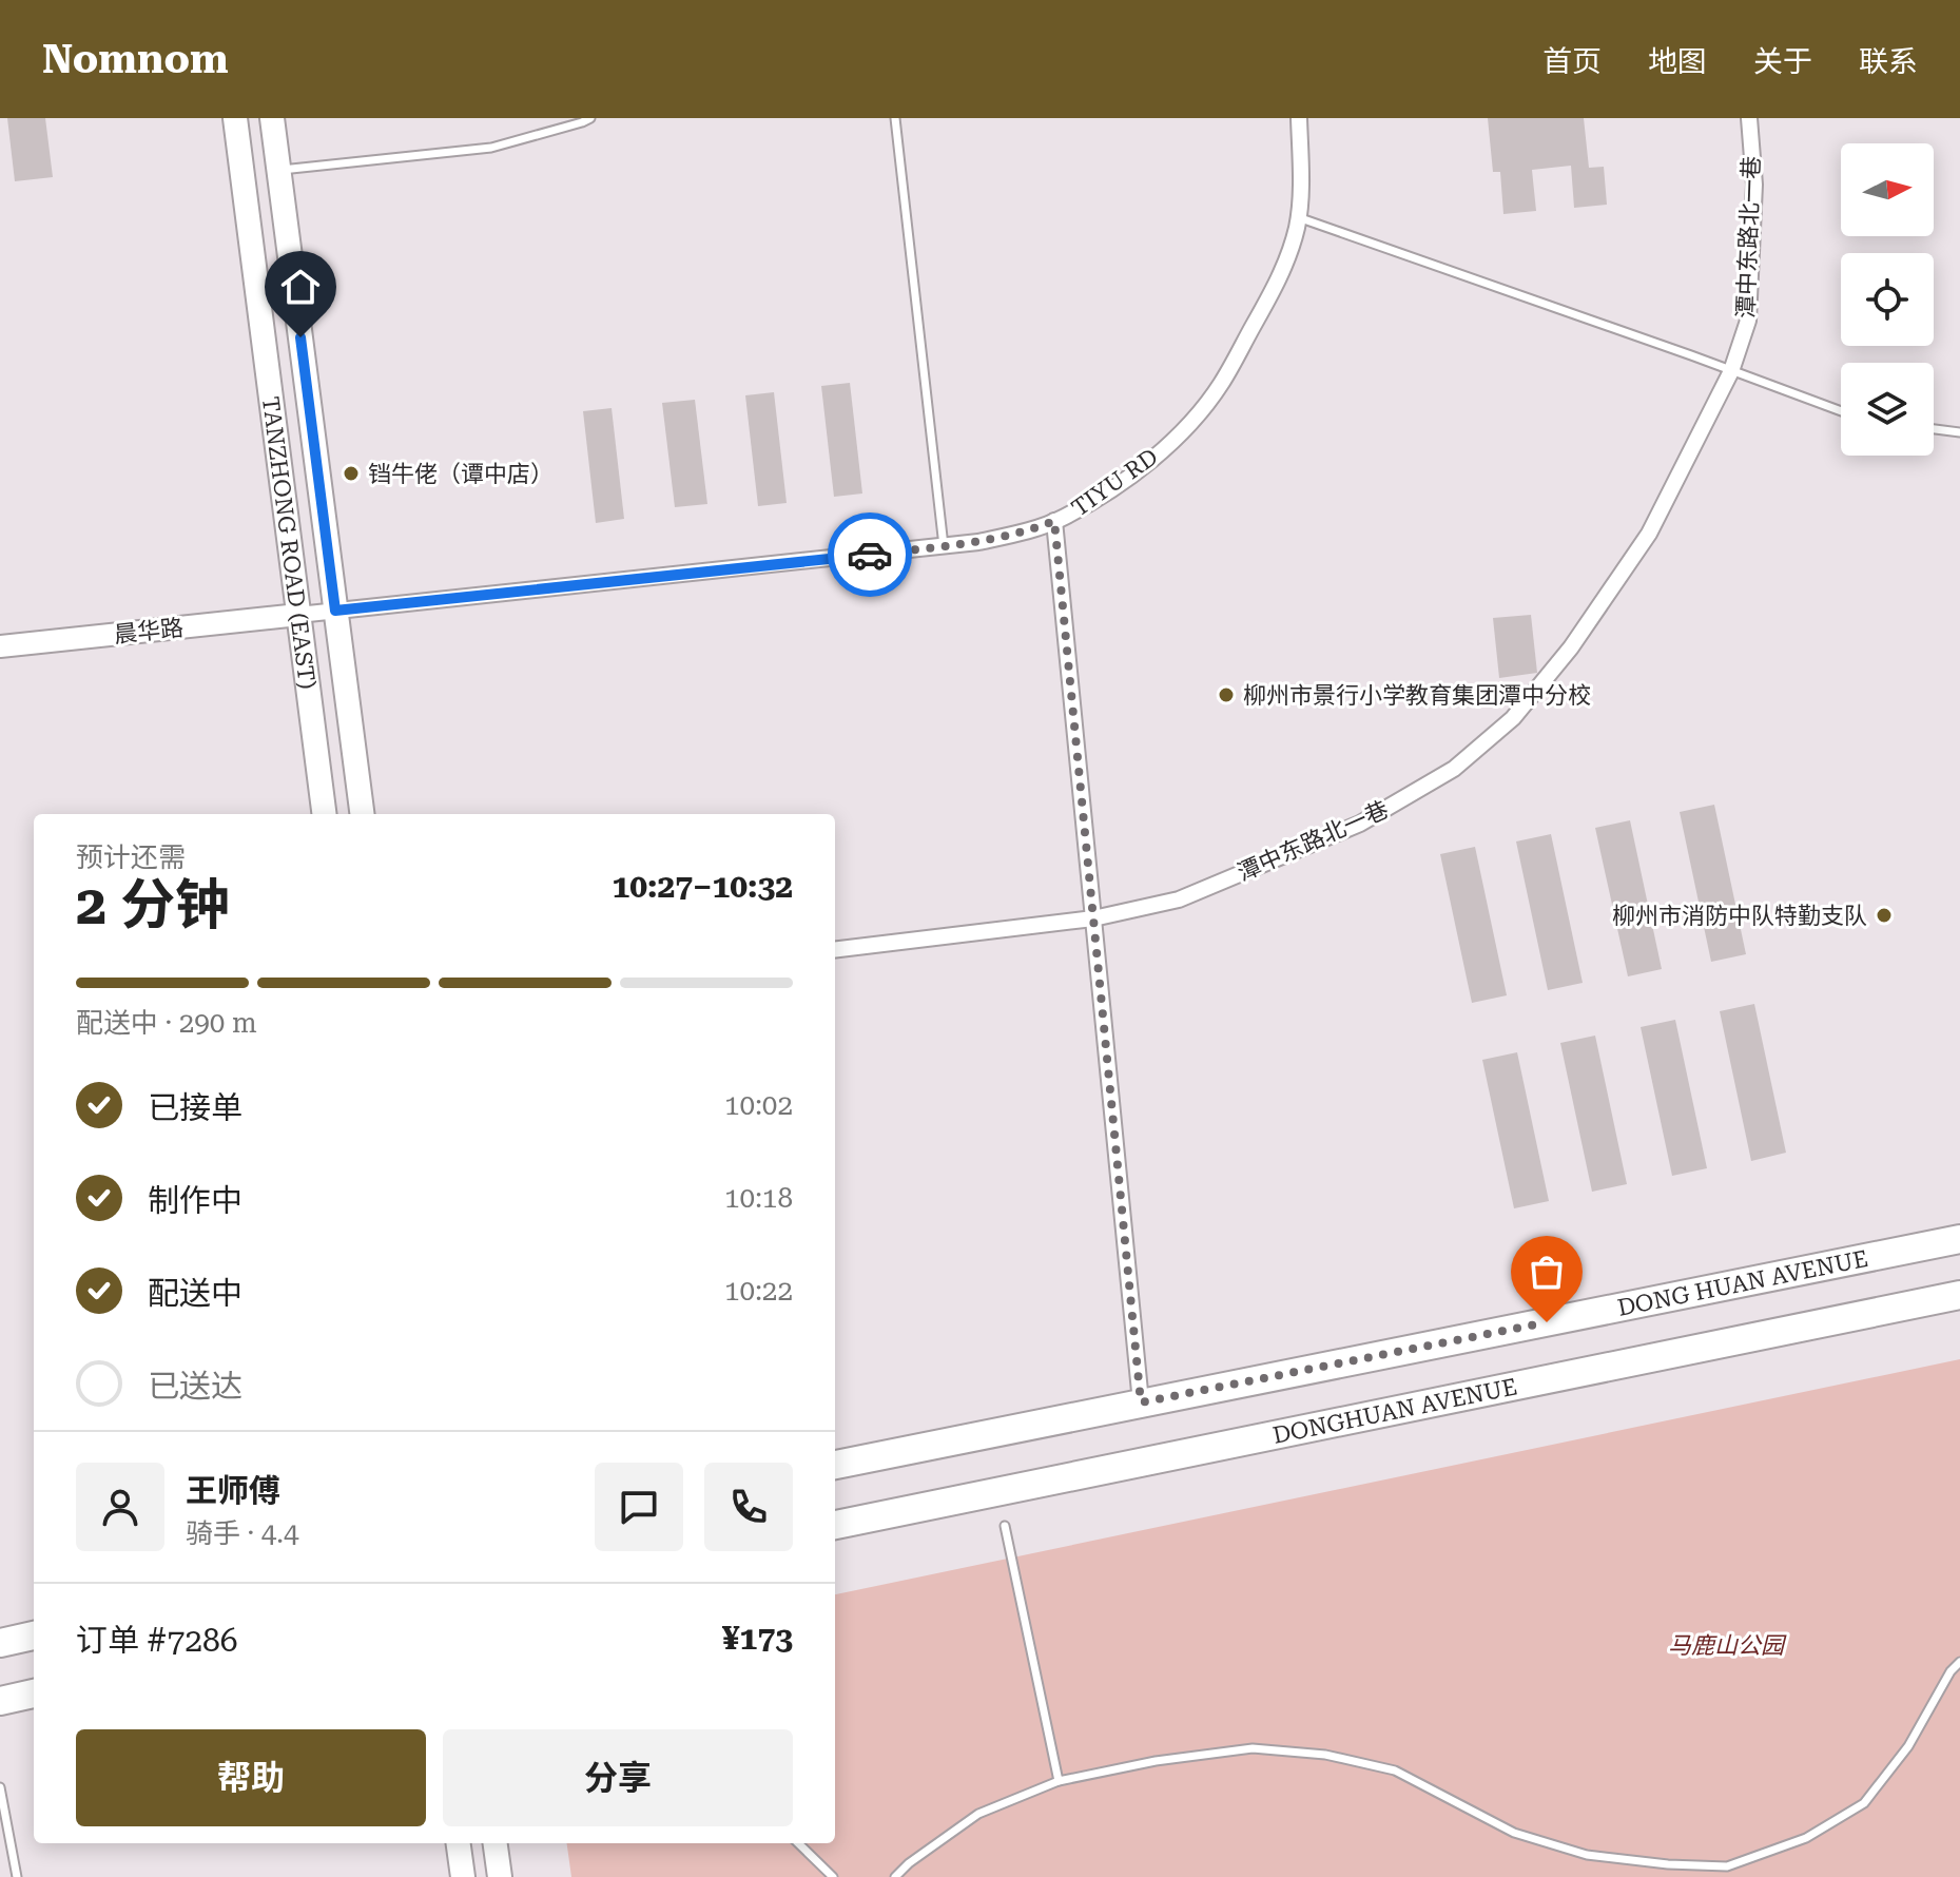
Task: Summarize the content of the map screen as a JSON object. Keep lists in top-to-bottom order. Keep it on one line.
{"streets":{"highway":["DONG HUAN AVENUE","DONGHUAN AVENUE"],"main road":["TANZHONG ROAD (EAST)"],"street":["潭中东路北一巷","TIYU RD","晨华路"]},"crossings":[["TIYU RD","TANZHONG ROAD (EAST)"],["TIYU RD","晨华路"],["TANZHONG ROAD (EAST)","晨华路"]],"parks":["马鹿山公园"],"places":["铛牛佬（谭中店）","柳州市景行小学教育集团潭中分校","柳州市消防中队特勤支队"],"north":"right","page":{"header":"Nomnom","nav":["首页","地图","关于","联系"],"heading":["2 分钟","预计还需","10:27–10:32"],"panel":["王师傅","骑手 · 4.4","订单 #7286","¥173"],"bar":"配送中 · 290 m","list":[["已接单","10:02"],["制作中","10:18"],["配送中","10:22"],"已送达"],"buttons":["帮助","分享"]}}
